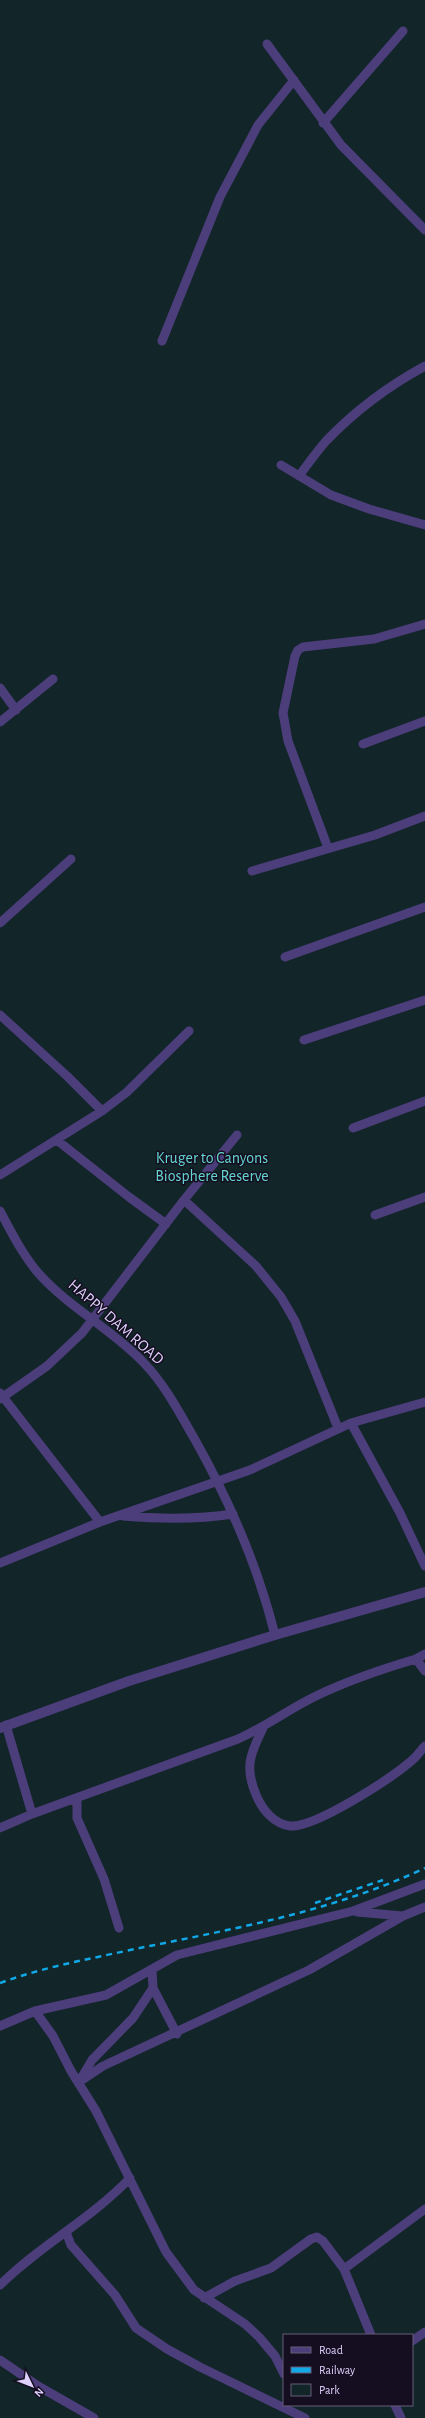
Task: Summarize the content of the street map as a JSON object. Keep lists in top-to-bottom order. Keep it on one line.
{"streets":{"street":["HAPPY DAM ROAD"]},"parks":["Kruger to Canyons Biosphere Reserve"],"legend":["Road","Railway","Park"],"north":"bottom right"}
